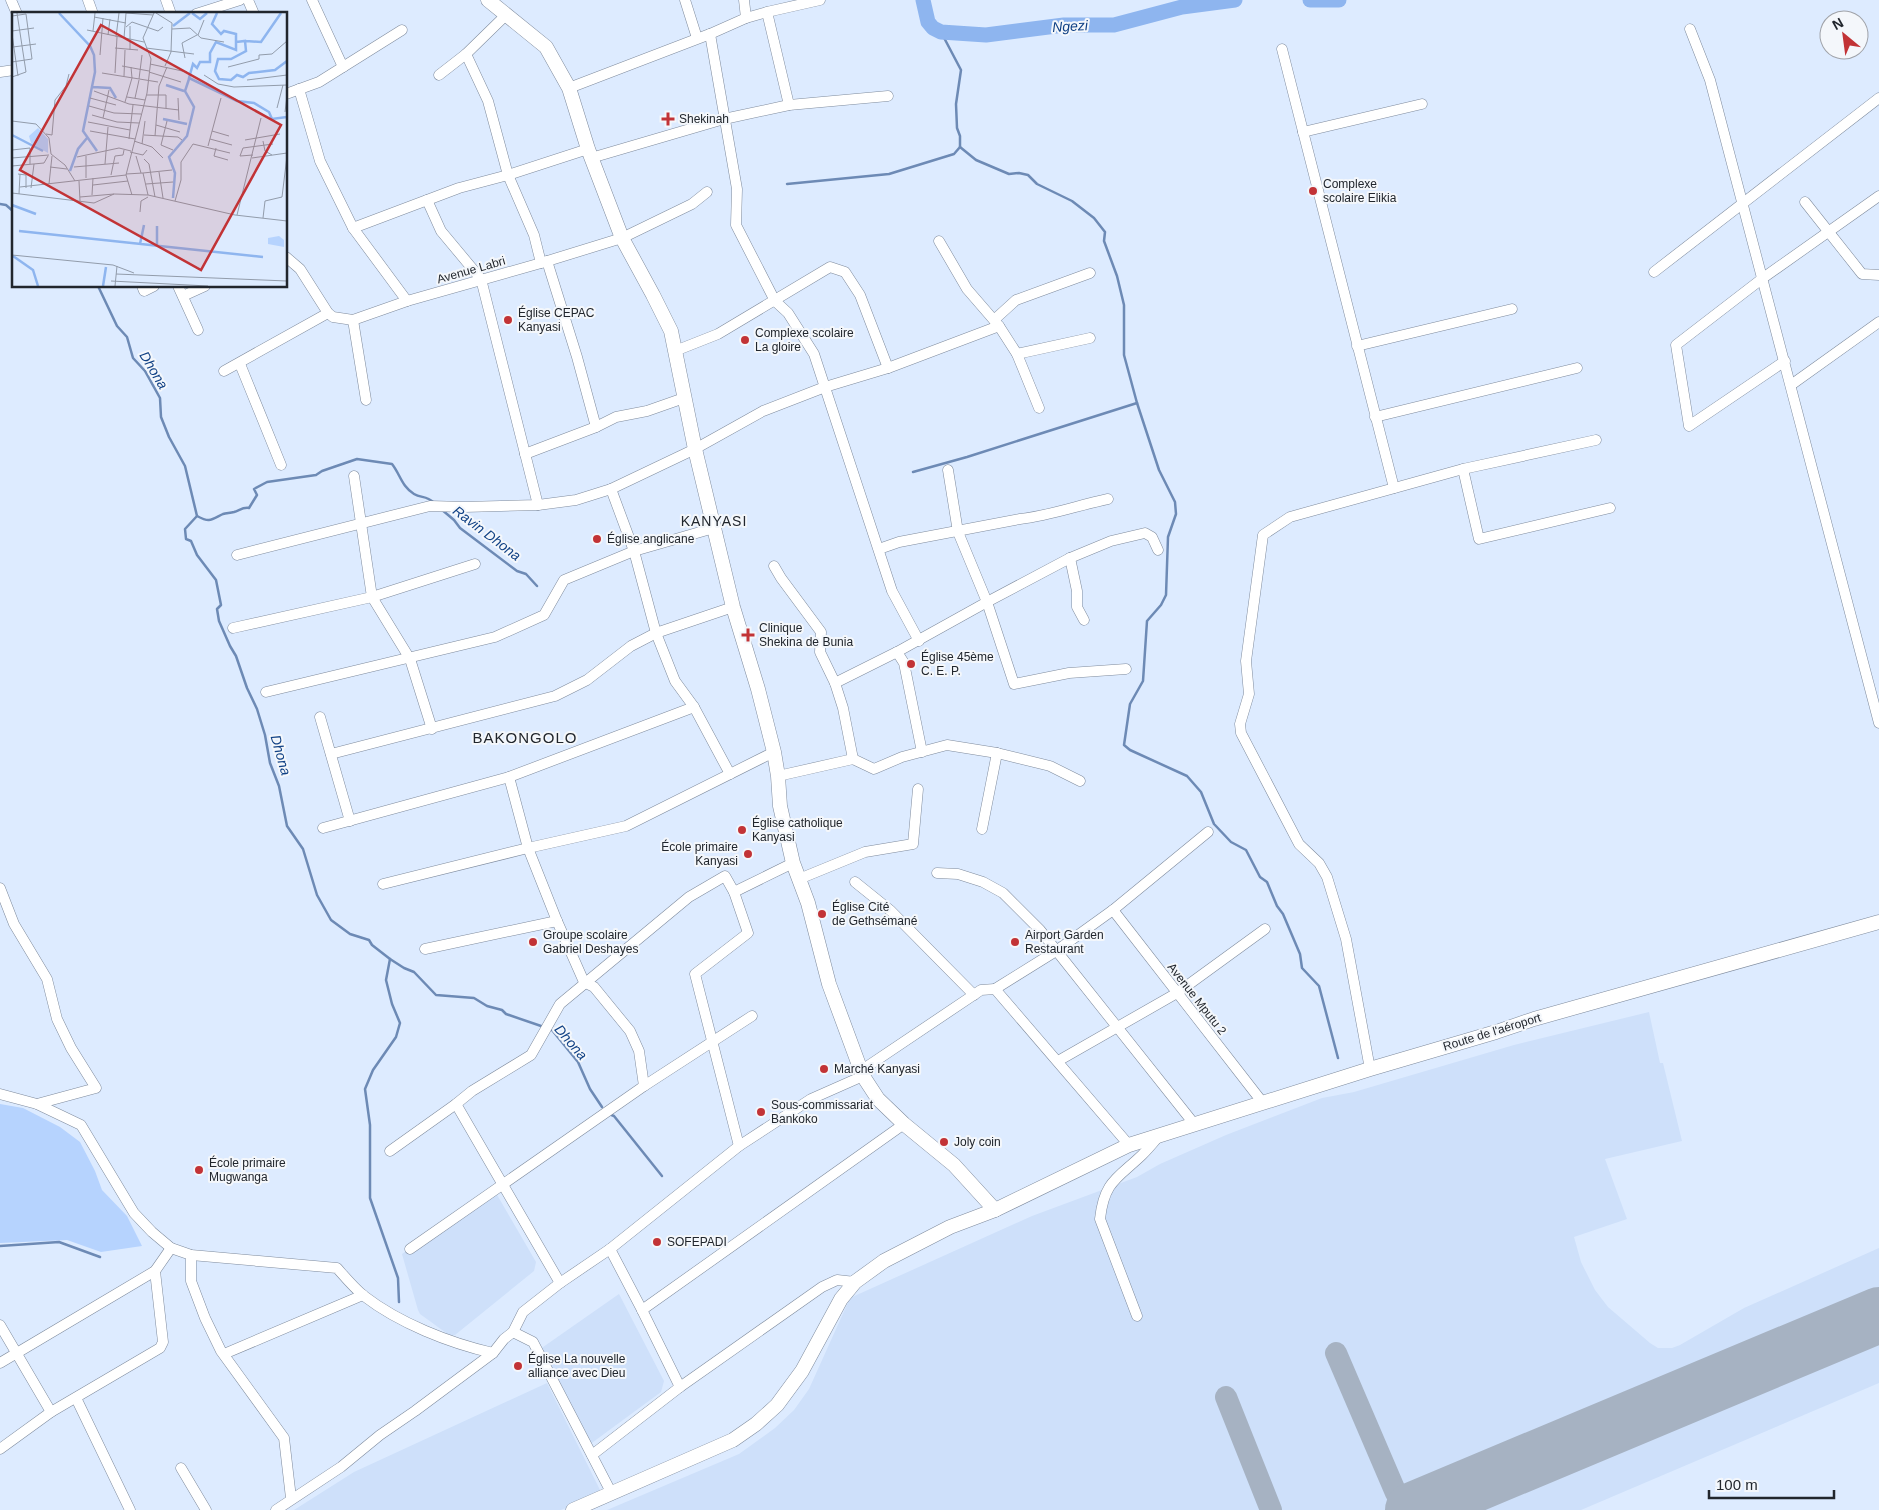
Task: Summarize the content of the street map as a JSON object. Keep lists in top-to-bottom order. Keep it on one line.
{"streets":{"street":["Avenue Labri","Avenue Mputu 2","Route de l'aéroport"]},"crossings":[["Avenue Mputu 2","Route de l'aéroport"]],"districts":["KANYASI","BAKONGOLO"],"water":["Ngezi","Dhona","Ravin Dhona"],"places":{"health":["Shekinah","Clinique Shekina de Bunia"],"other":["Complexe scolaire Elikia","Église CEPAC Kanyasi","Complexe scolaire La gloire","Église anglicane","Église 45ème C. E. P.","Église catholique Kanyasi","École primaire Kanyasi","Église Cité de Gethsémané","Groupe scolaire Gabriel Deshayes","Airport Garden Restaurant","Marché Kanyasi","Sous-commissariat Bankoko","Joly coin","École primaire Mugwanga","SOFEPADI","Église La nouvelle alliance avec Dieu"]},"scale_bar":"100 m","north":"top left"}
